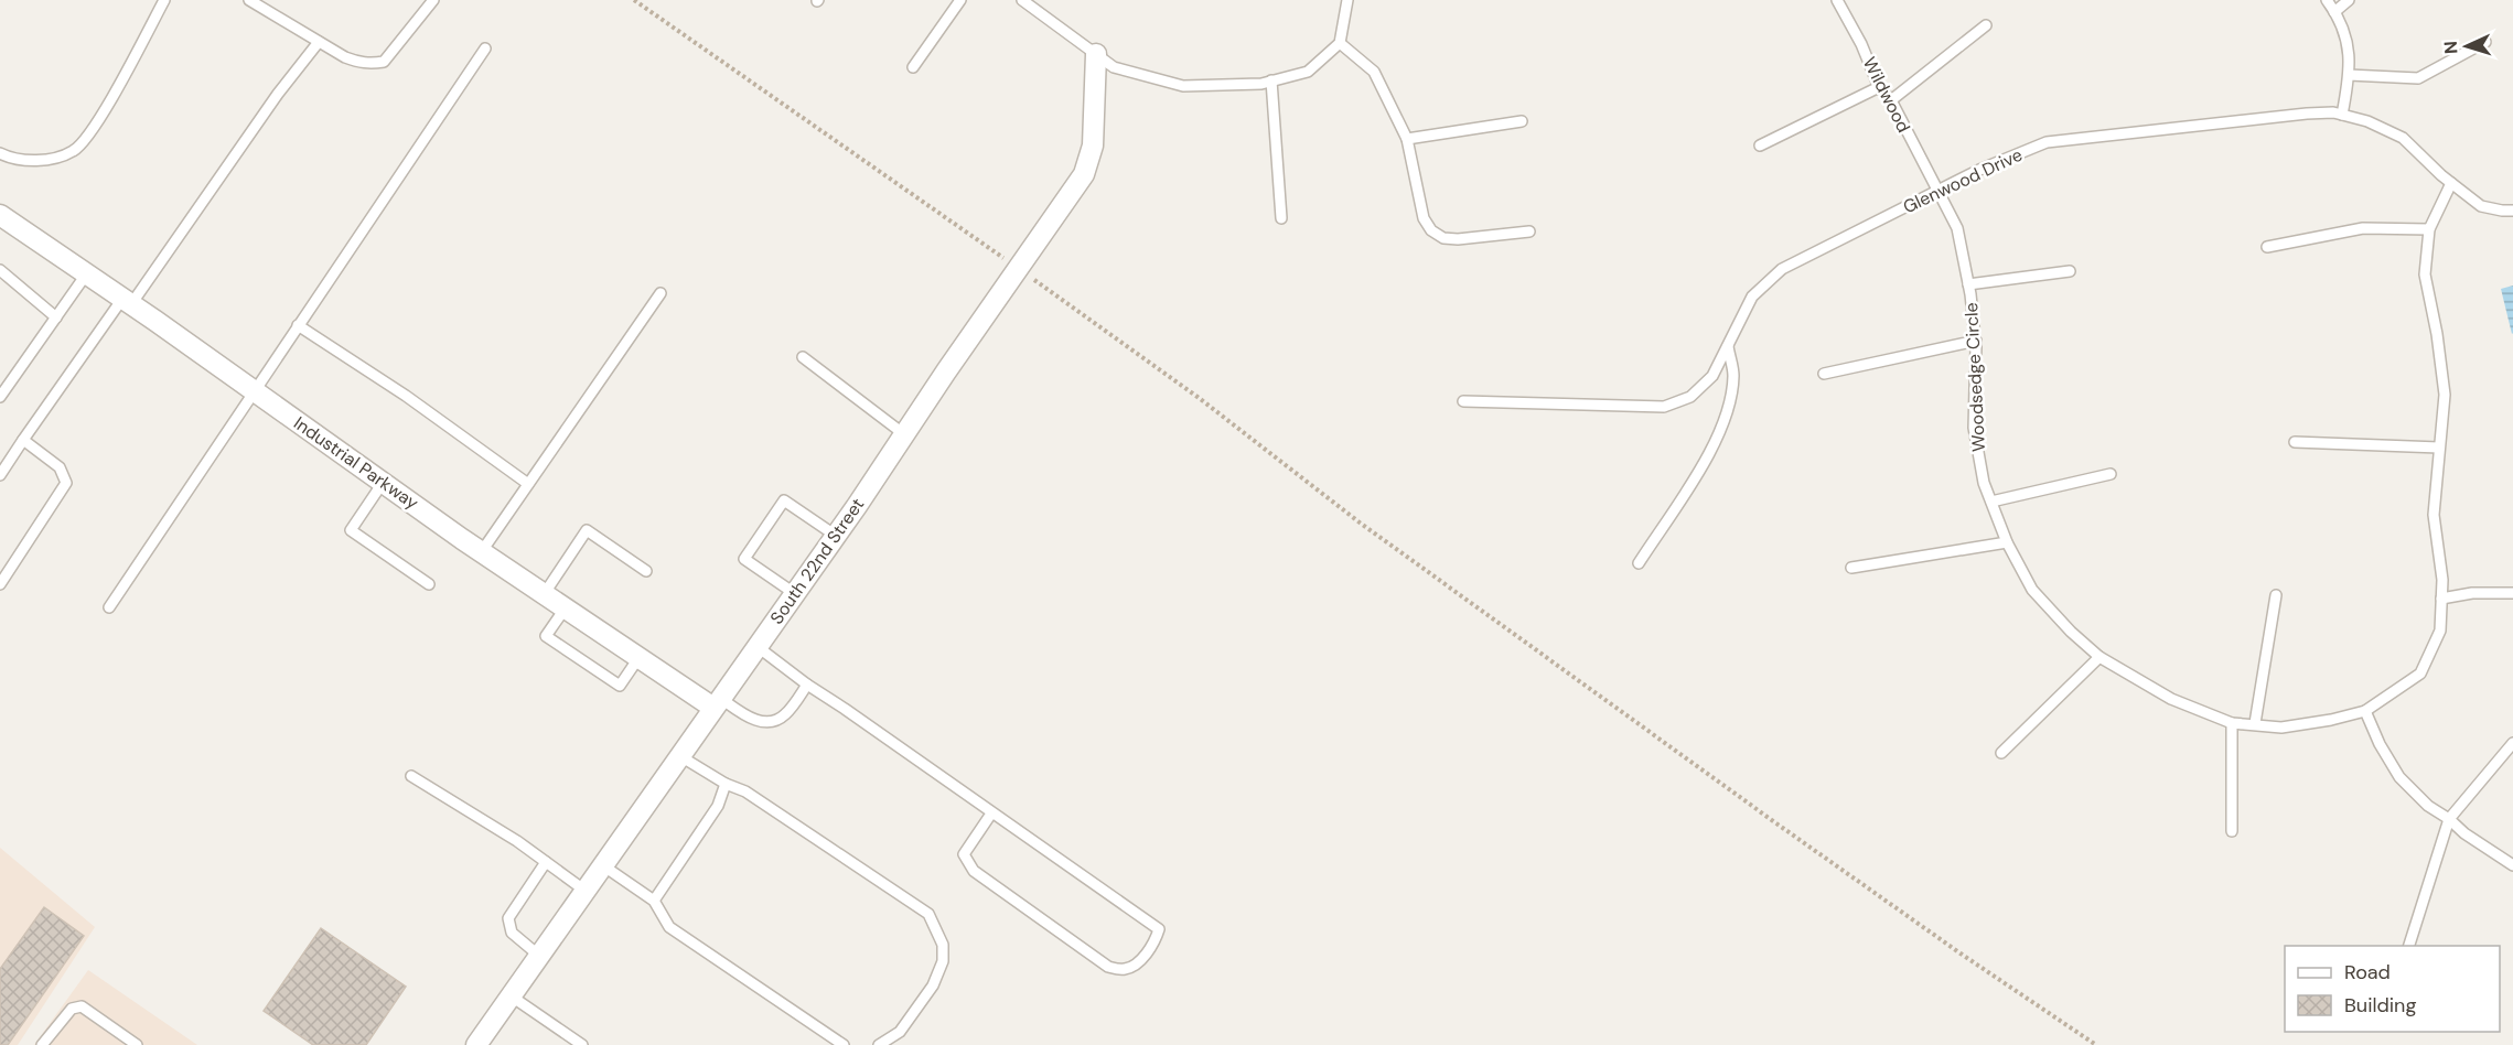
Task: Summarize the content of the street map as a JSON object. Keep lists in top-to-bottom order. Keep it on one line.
{"streets":{"street":["Industrial Parkway","South 22nd Street"],"lane":["Wildwood","Glenwood Drive","Woodsedge Circle"]},"crossings":[["Wildwood","Glenwood Drive"],["Wildwood","Woodsedge Circle"],["Glenwood Drive","Woodsedge Circle"],["Industrial Parkway","South 22nd Street"]],"legend":["Road","Building"],"north":"left"}
